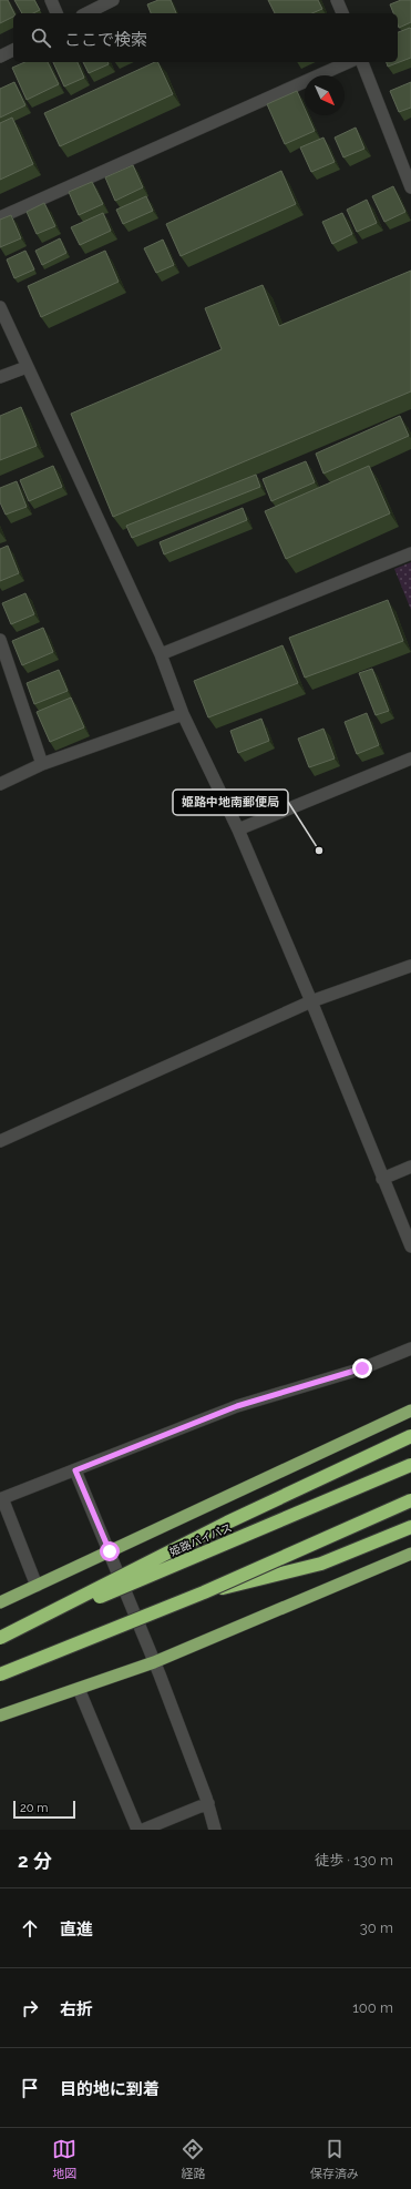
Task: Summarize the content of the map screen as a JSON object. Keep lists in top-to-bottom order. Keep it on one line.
{"streets":{"highway":["姫路バイパス"]},"places":["姫路中地南郵便局"],"scale_bar":"20 m","north":"bottom right","page":{"search":"ここで検索","scale":"20 m","heading":["2 分","徒歩 · 130 m"],"list":[["直進","30 m"],["右折","100 m"],"目的地に到着"],"nav":["地図","経路","保存済み"]}}
